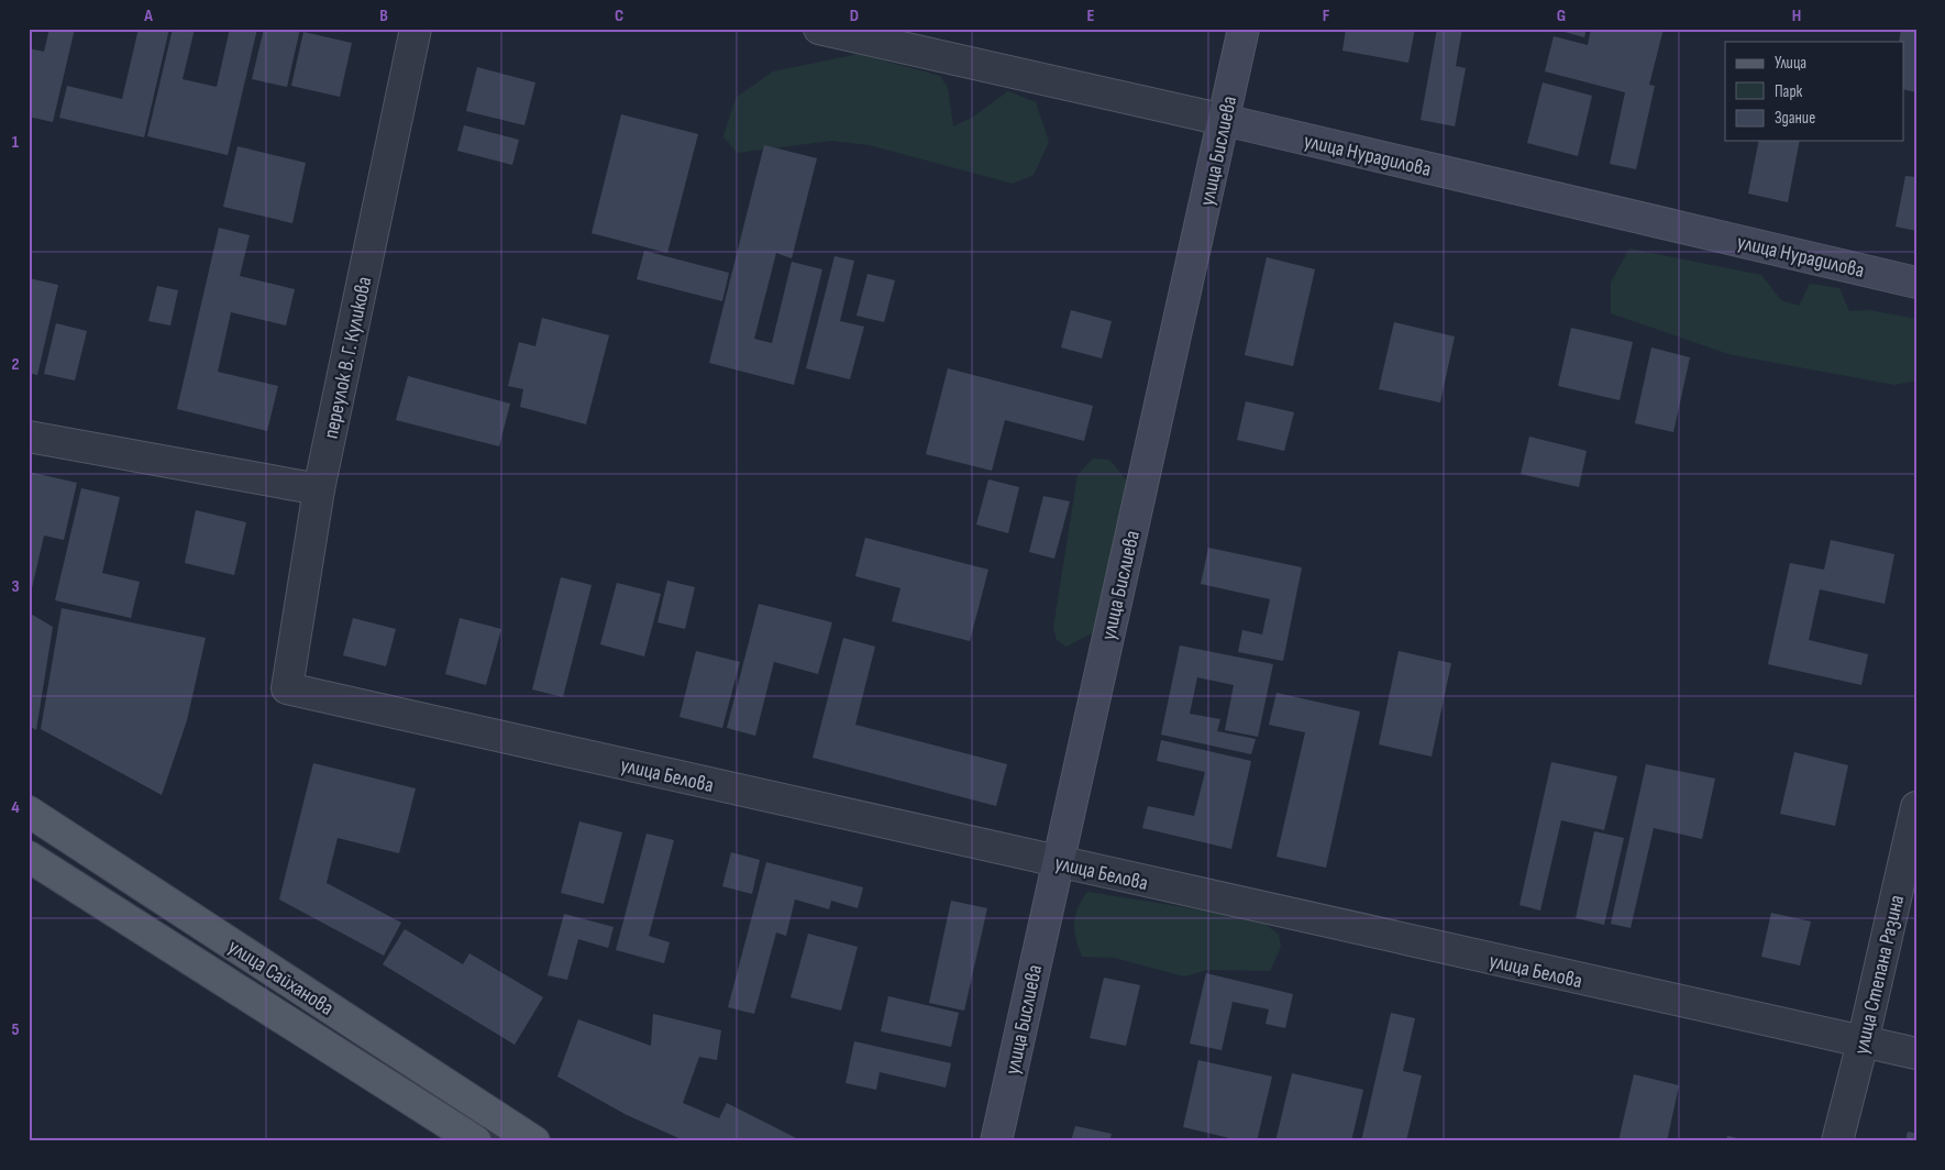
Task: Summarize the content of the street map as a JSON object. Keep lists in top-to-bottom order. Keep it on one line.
{"streets":{"main road":["улица Сайханова"],"street":["улица Бислиева","улица Нурадилова","переулок В. Г. Куликова","улица Белова","улица Степана Разина"]},"crossings":[["улица Бислиева","улица Нурадилова"],["улица Бислиева","улица Белова"],["переулок В. Г. Куликова","улица Белова"],["улица Белова","улица Степана Разина"]],"legend":["Улица","Парк","Здание"],"grid":{"columns":["A","B","C","D","E","F","G","H"],"rows":["1","2","3","4","5"]}}
